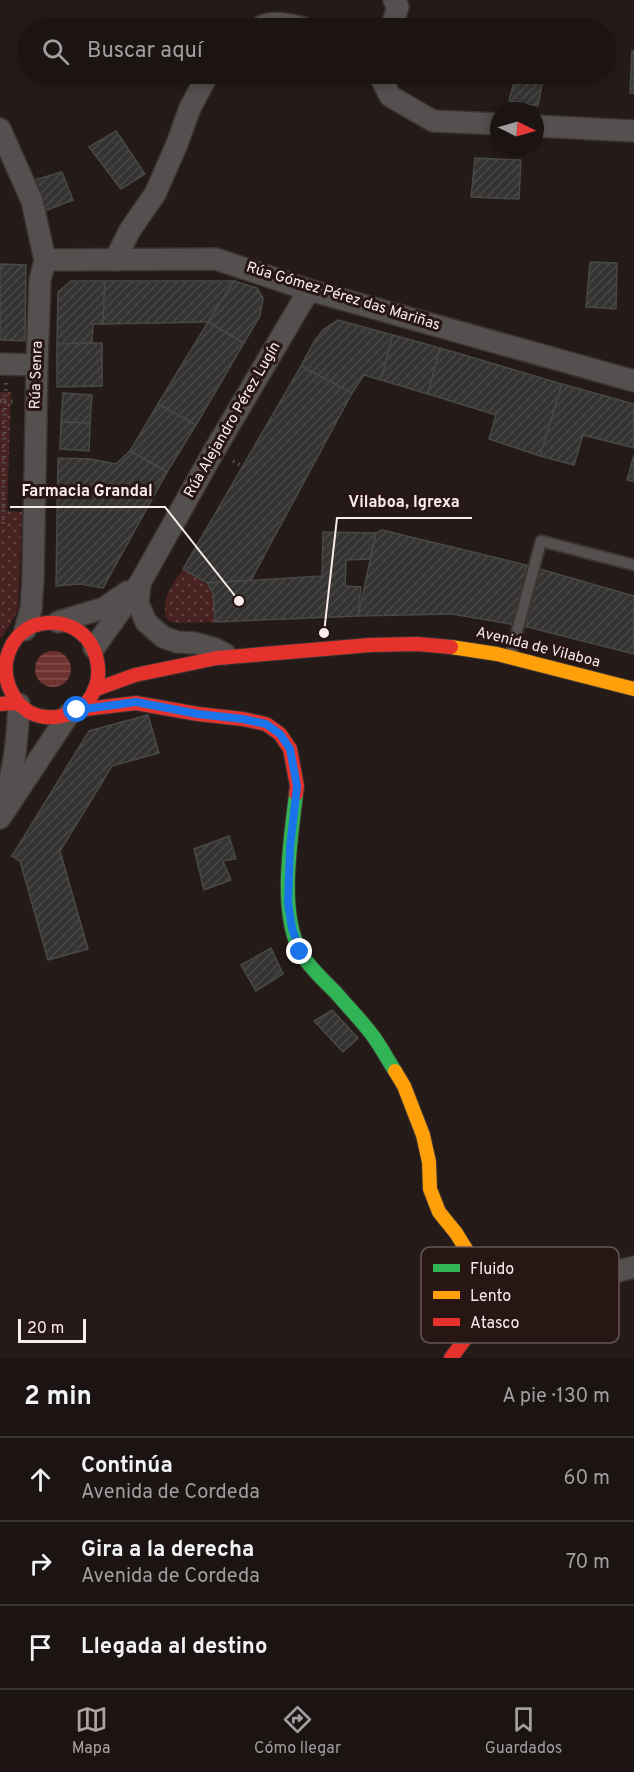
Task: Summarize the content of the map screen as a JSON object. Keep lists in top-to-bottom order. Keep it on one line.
{"streets":{"main road":["Avenida de Vilaboa"],"street":["Rúa Gómez Pérez das Mariñas","Rúa Senra","Rúa Alejandro Pérez Lugín"]},"crossings":[["Rúa Gómez Pérez das Mariñas","Rúa Senra"],["Rúa Gómez Pérez das Mariñas","Rúa Alejandro Pérez Lugín"],["Rúa Senra","Rúa Alejandro Pérez Lugín"],["Rúa Senra","Avenida de Vilaboa"],["Rúa Alejandro Pérez Lugín","Avenida de Vilaboa"]],"places":["Farmacia Grandal","Vilaboa, Igrexa"],"legend":["Fluido","Lento","Atasco"],"scale_bar":"20 m","north":"right","page":{"search":"Buscar aquí","scale":"20 m","heading":["2 min","A pie · 130 m"],"list":[["Continúa","Avenida de Cordeda","60 m"],["Gira a la derecha","Avenida de Cordeda","70 m"],"Llegada al destino"],"nav":["Mapa","Cómo llegar","Guardados"]}}
